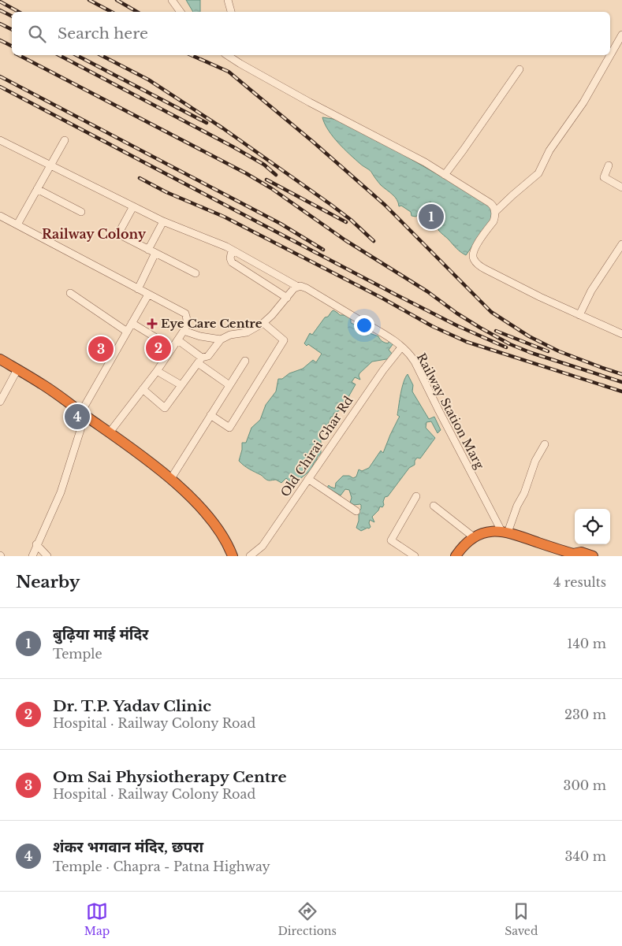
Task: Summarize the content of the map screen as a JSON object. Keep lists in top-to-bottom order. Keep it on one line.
{"streets":{"street":["Railway Station Marg","Old Chirai Ghar Rd"]},"crossings":[["Railway Station Marg","Old Chirai Ghar Rd"]],"districts":["Railway Colony"],"places":{"health":["Eye Care Centre"]},"page":{"search":"Search here","pins":["1","2","3","4"],"heading":["Nearby","4 results"],"list":[{"mark":"1","name":"बुढ़िया माई मंदिर","note":"Temple","value":"140 m"},{"mark":"2","name":"Dr. T.P. Yadav Clinic","note":"Hospital · Railway Colony Road","value":"230 m"},{"mark":"3","name":"Om Sai Physiotherapy Centre","note":"Hospital · Railway Colony Road","value":"300 m"},{"mark":"4","name":"शंकर भगवान मंदिर, छपरा","note":"Temple · Chapra - Patna Highway","value":"340 m"}],"nav":["Map","Directions","Saved"]}}
